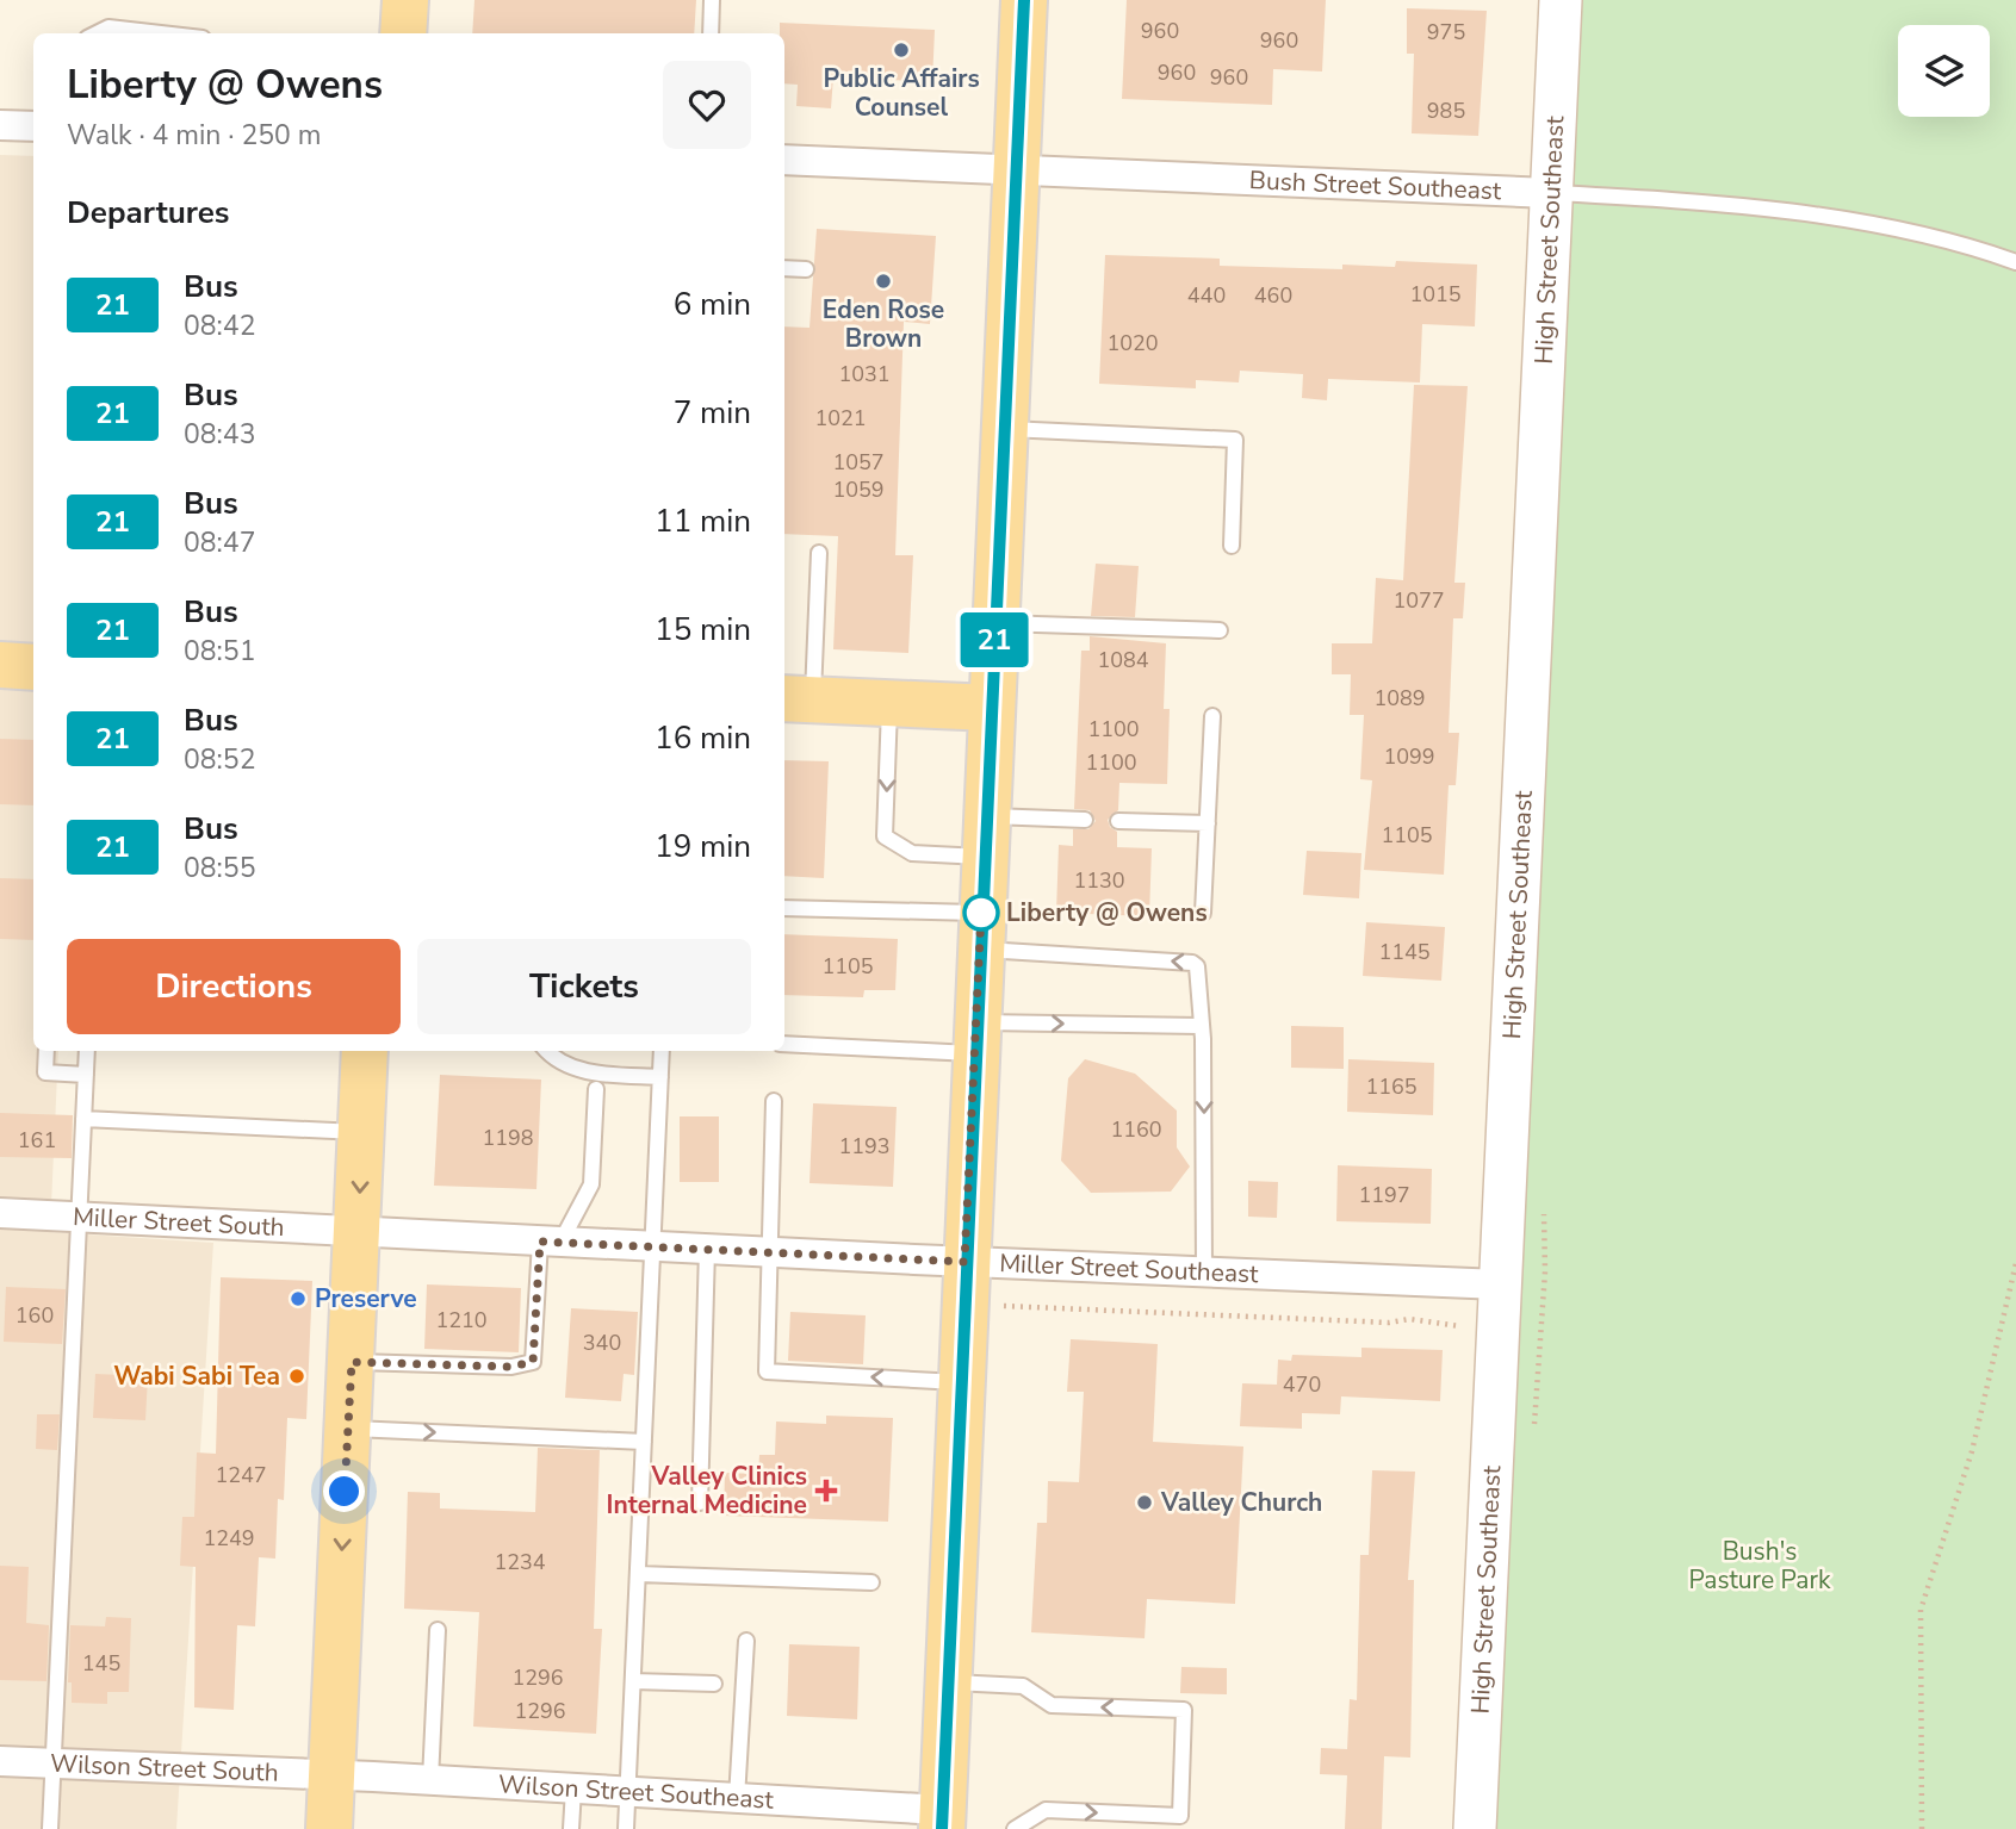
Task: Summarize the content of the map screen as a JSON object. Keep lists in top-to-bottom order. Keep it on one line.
{"streets":{"street":["Bush Street Southeast","High Street Southeast","Miller Street South","Miller Street Southeast","Wilson Street South","Wilson Street Southeast"]},"crossings":[["Bush Street Southeast","High Street Southeast"],["High Street Southeast","Miller Street Southeast"],["Miller Street South","Miller Street Southeast"],["Wilson Street South","Wilson Street Southeast"]],"parks":["Bush's Pasture Park"],"places":{"other":["Public Affairs Counsel","Eden Rose Brown","Liberty @ Owens","Preserve","Wabi Sabi Tea","Valley Church"],"health":["Valley Clinics Internal Medicine"]},"lines":["bus line 21"],"house_numbers":["960","975","960","960","960","985","1015","440","460","1020","1031","1021","1057","1059","1077","1084","1089","1100","1099","1100","1105","1130","1145","1105","1165","1160","1198","161","1193","1197","160","1210","340","470","1247","1249","1234","145","1296","1296"],"page":{"on_map":"21","heading":[["Liberty @ Owens","Walk · 4 min · 250 m"],"Departures"],"list":[{"mark":"21","name":"Bus","note":"08:42","value":"6 min"},{"mark":"21","name":"Bus","note":"08:43","value":"7 min"},{"mark":"21","name":"Bus","note":"08:47","value":"11 min"},{"mark":"21","name":"Bus","note":"08:51","value":"15 min"},{"mark":"21","name":"Bus","note":"08:52","value":"16 min"},{"mark":"21","name":"Bus","note":"08:55","value":"19 min"}],"buttons":["Directions","Tickets"]}}
